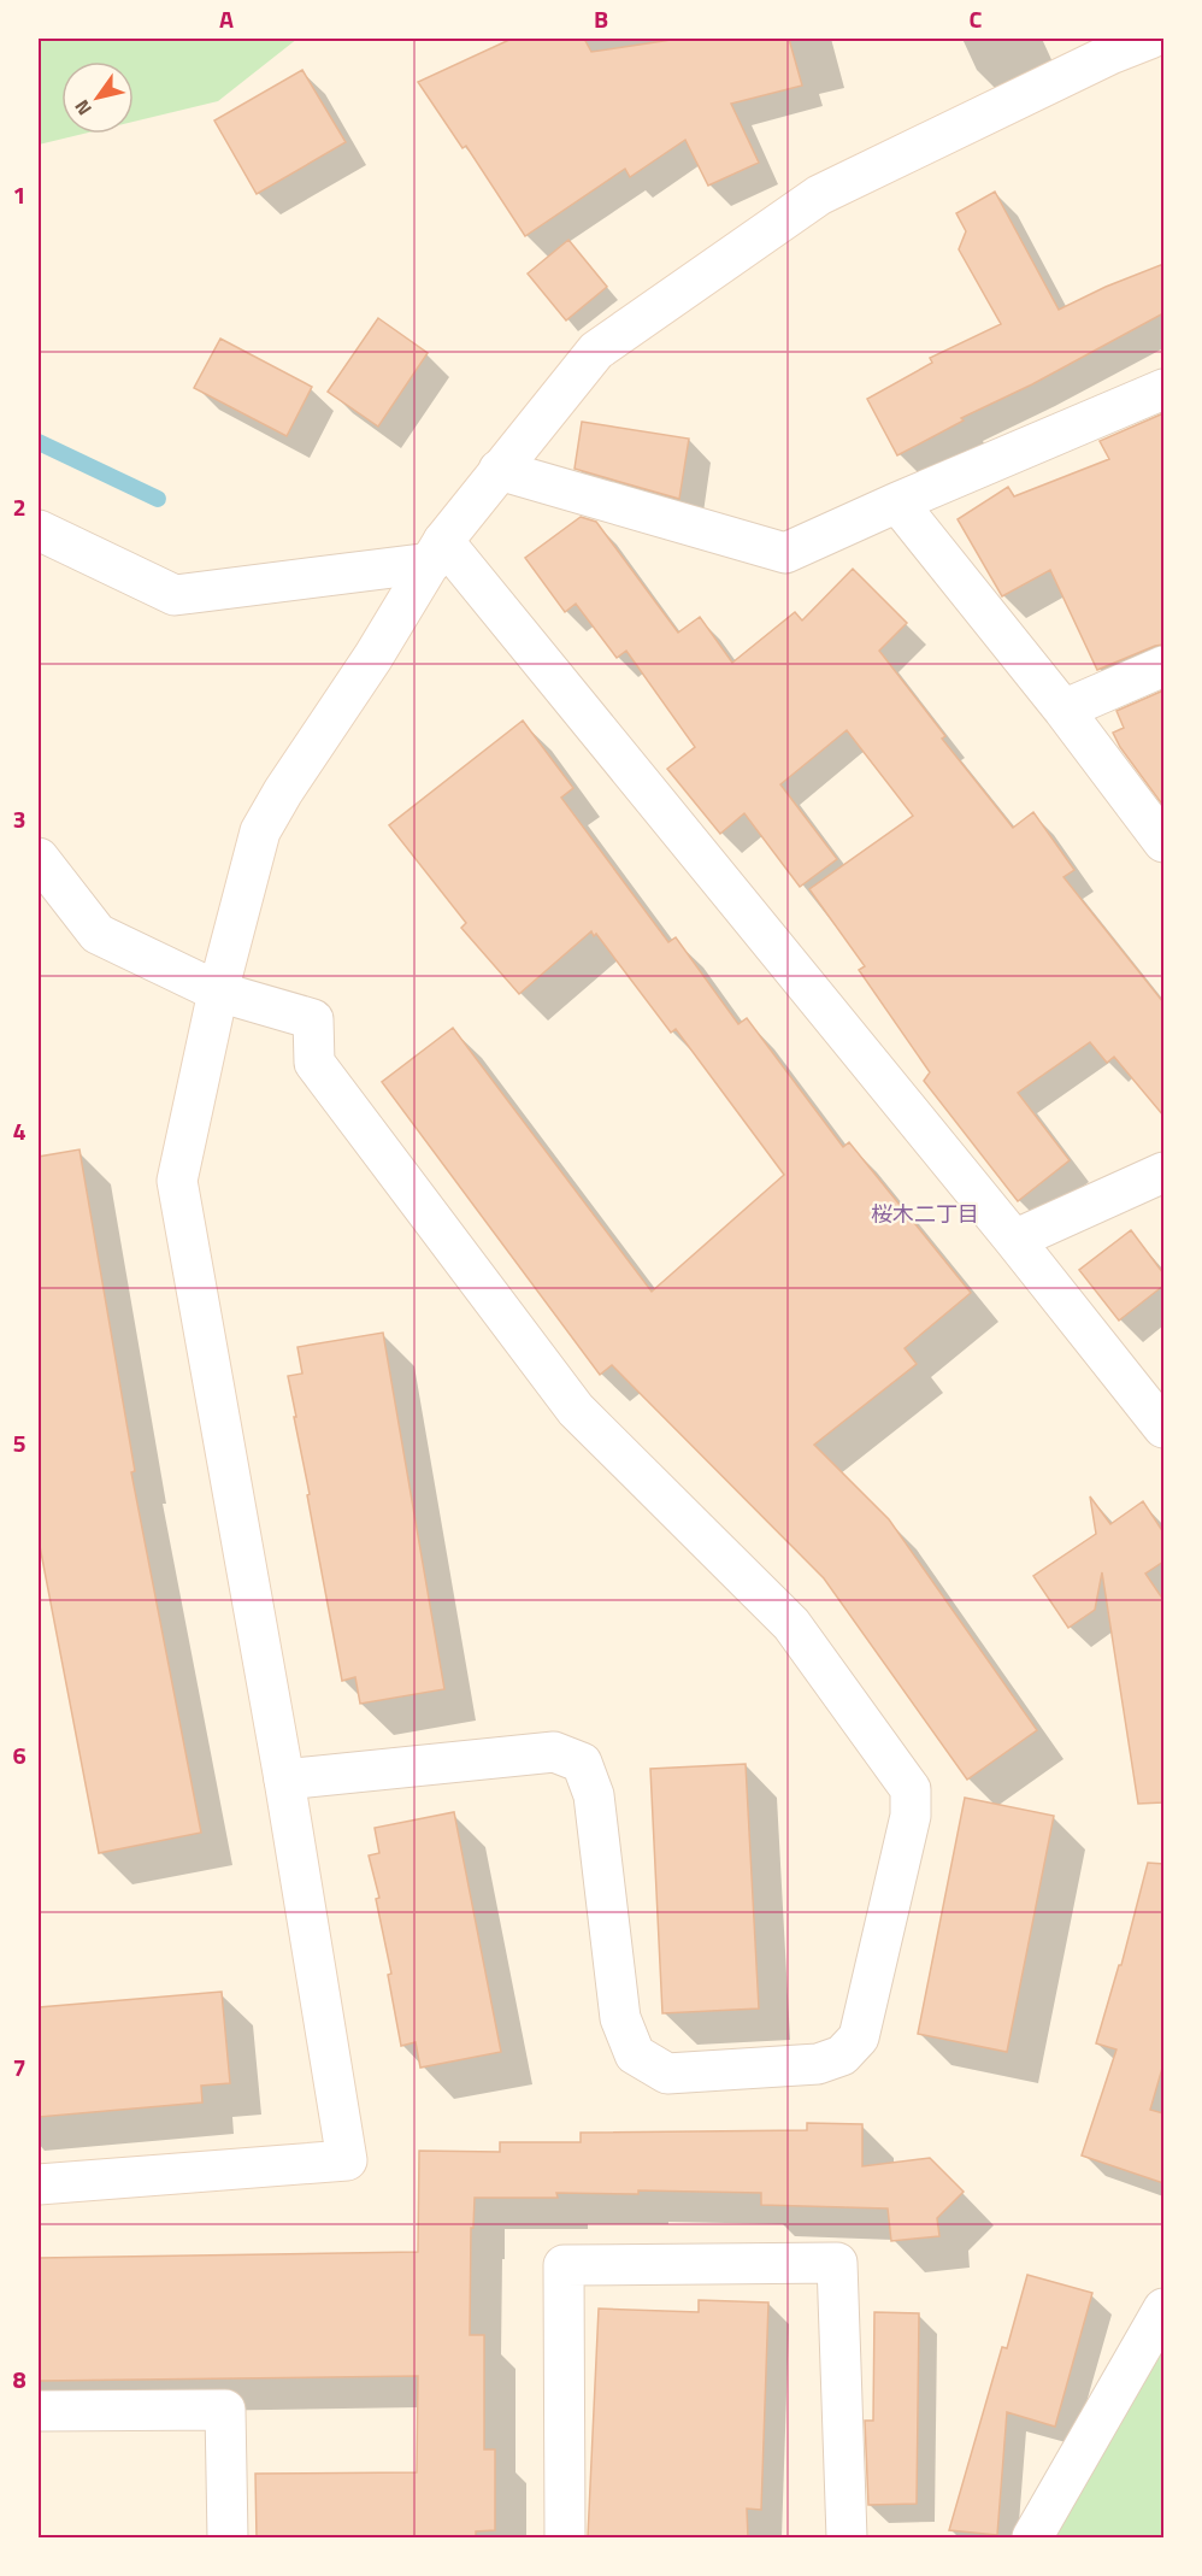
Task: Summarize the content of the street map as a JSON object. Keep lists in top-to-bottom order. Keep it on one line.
{"districts":["桜木二丁目"],"north":"bottom left","grid":{"columns":["A","B","C"],"rows":["1","2","3","4","5","6","7","8"]}}
